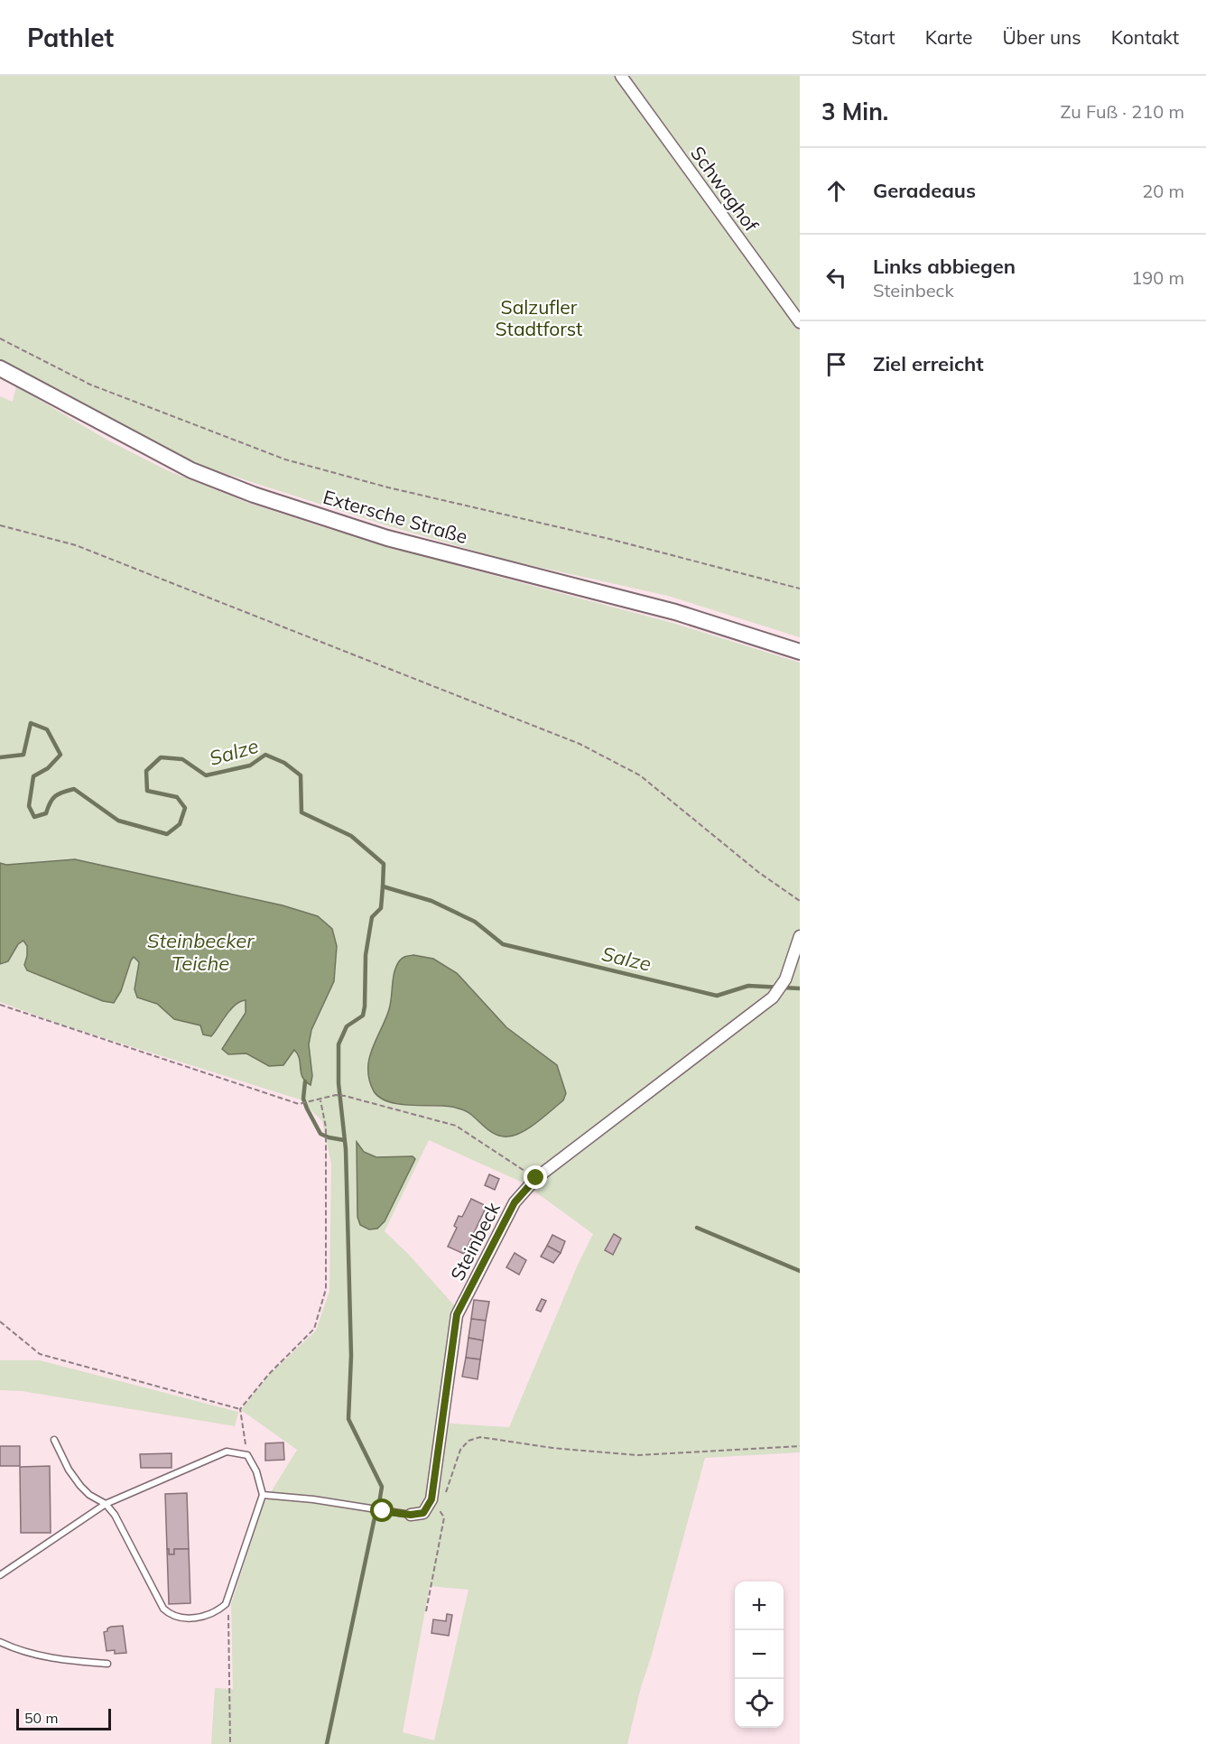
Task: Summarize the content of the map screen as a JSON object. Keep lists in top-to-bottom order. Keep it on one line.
{"streets":{"main road":["Extersche Straße"],"street":["Schwaghof","Steinbeck"]},"water":["Salze","Steinbecker Teiche"],"parks":["Salzufler Stadtforst"],"scale_bar":"50 m","page":{"header":"Pathlet","nav":["Start","Karte","Über uns","Kontakt"],"heading":["3 Min.","Zu Fuß · 210 m"],"list":[["Geradeaus","20 m"],["Links abbiegen","Steinbeck","190 m"],"Ziel erreicht"],"map_buttons":["+","−"],"scale":"50 m"}}
